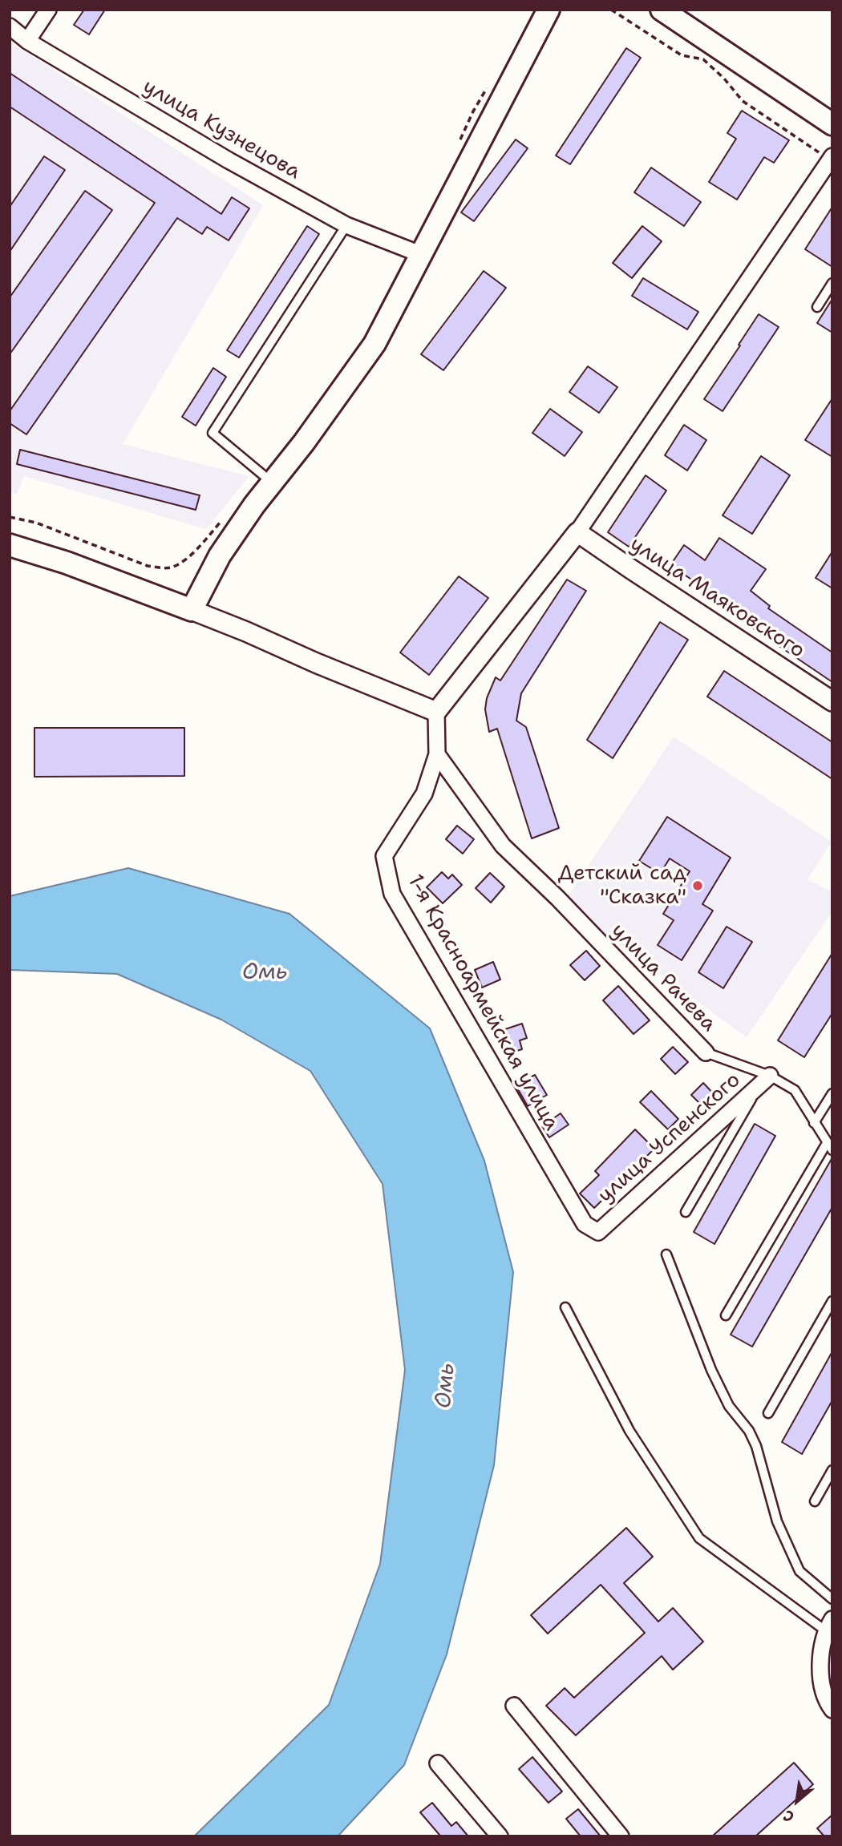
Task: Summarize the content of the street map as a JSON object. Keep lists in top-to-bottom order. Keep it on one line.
{"streets":{"street":["улица Кузнецова","улица Маяковского","улица Рачева","1-я Красноармейская улица","улица Успенского"]},"crossings":[["улица Рачева","1-я Красноармейская улица"],["1-я Красноармейская улица","улица Успенского"]],"water":["Омь"],"places":["Детский сад \"Сказка\""],"north":"bottom left"}
